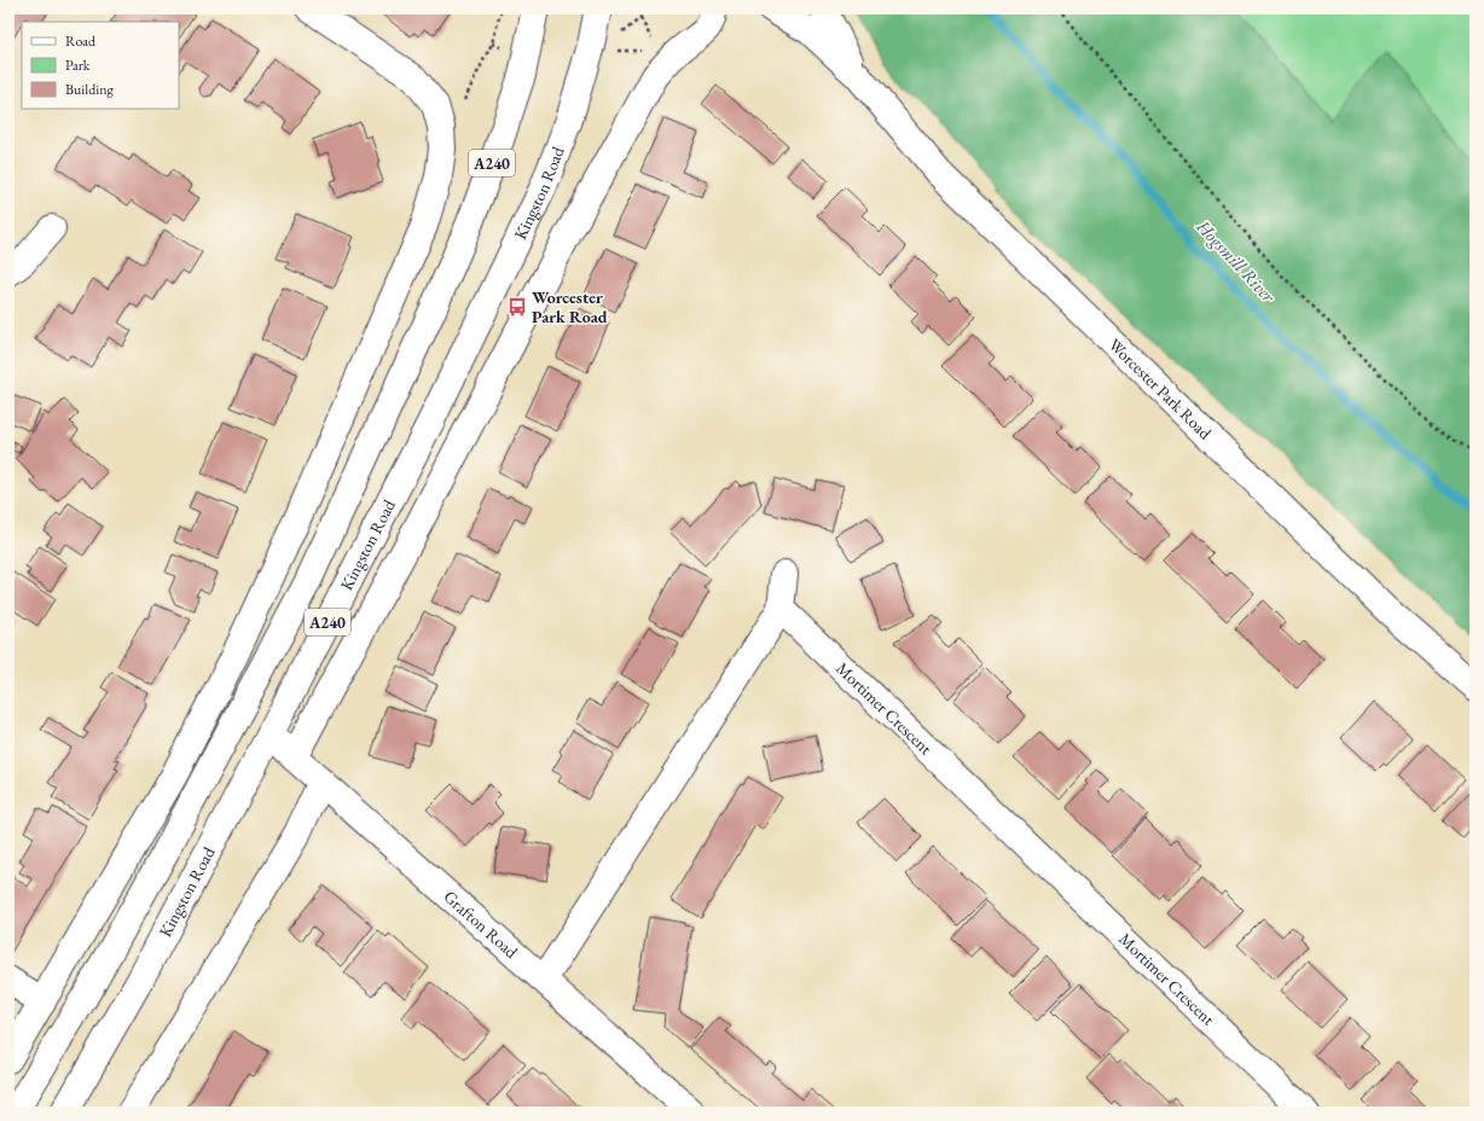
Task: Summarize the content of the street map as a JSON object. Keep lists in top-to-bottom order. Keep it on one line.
{"streets":{"main road":["A240","Kingston Road","Worcester Park Road","Mortimer Crescent","Grafton Road"]},"crossings":[["Kingston Road","Grafton Road"]],"water":["Hogsmill River"],"places":{"bus stop":["Worcester Park Road"]},"legend":["Road","Park","Building"]}
